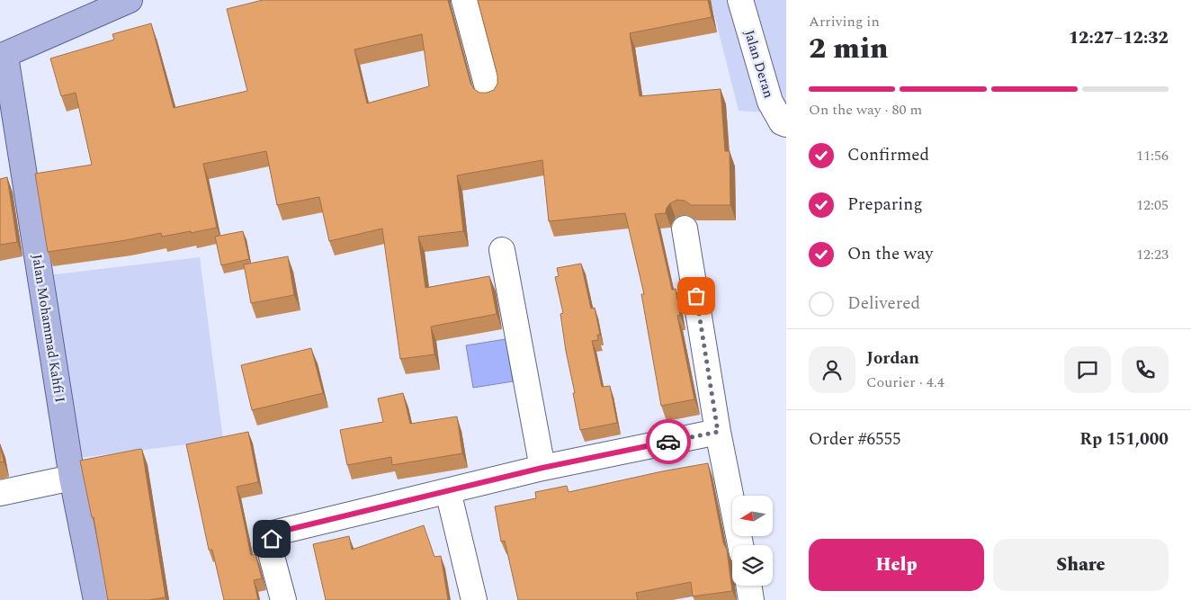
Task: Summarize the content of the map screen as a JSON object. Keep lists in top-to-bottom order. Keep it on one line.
{"streets":{"main road":["Jalan Mohammad Kahfi I"],"street":["Jalan Deran"]},"north":"left","page":{"heading":["2 min","Arriving in","12:27–12:32"],"panel":["Jordan","Courier · 4.4","Order #6555","Rp 151,000"],"bar":"On the way · 80 m","list":[["Confirmed","11:56"],["Preparing","12:05"],["On the way","12:23"],"Delivered"],"buttons":["Help","Share"]}}
